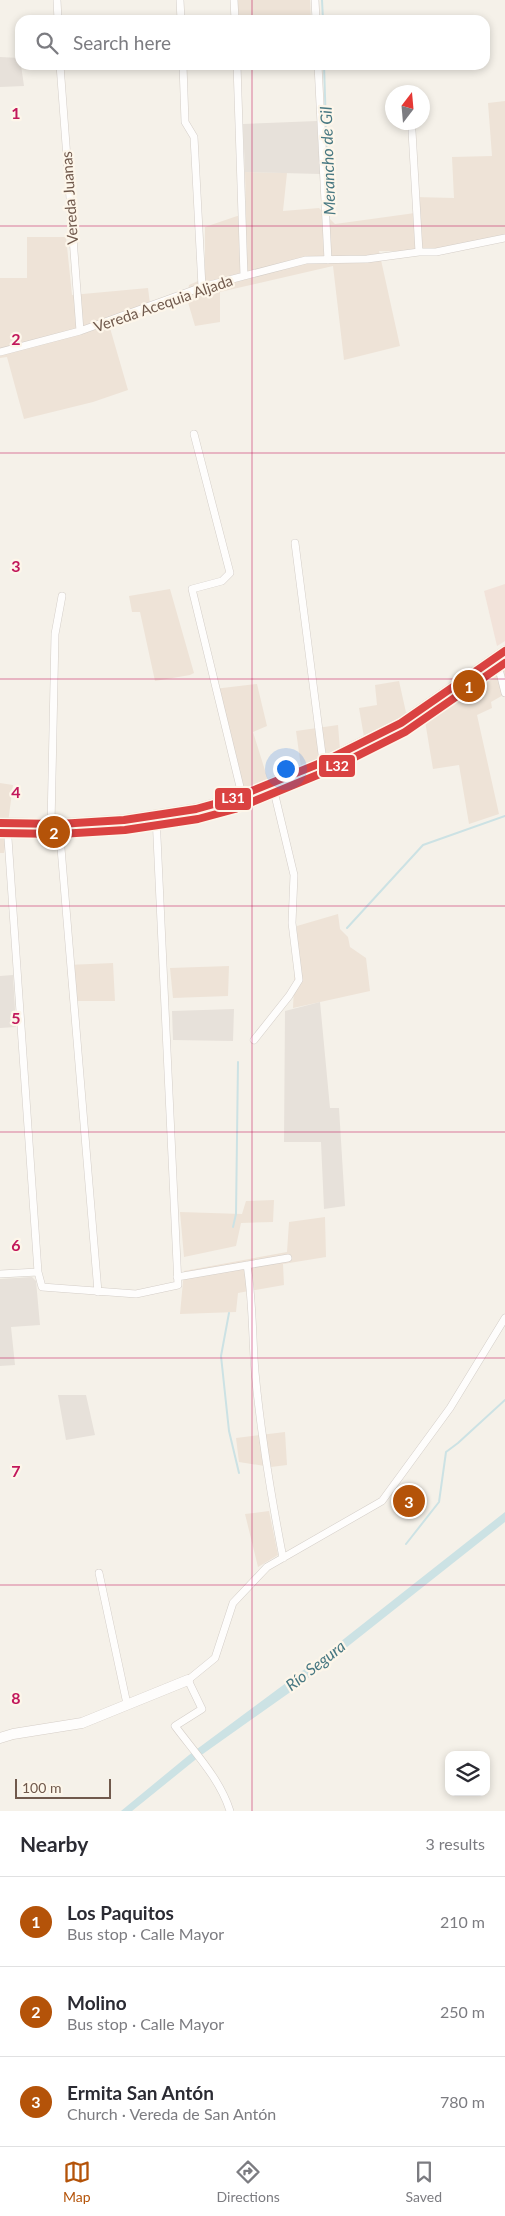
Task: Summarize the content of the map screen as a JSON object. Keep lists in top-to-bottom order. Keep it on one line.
{"streets":{"street":["Vereda Juanas","Vereda Acequia Aljada"]},"crossings":[["Vereda Juanas","Vereda Acequia Aljada"]],"water":["Merancho de Gil","Río Segura"],"lines":["transit line L31","transit line L32"],"scale_bar":"100 m","north":"top","page":{"search":"Search here","pins":["1","2","3"],"scale":"100 m","heading":["Nearby","3 results"],"list":[{"mark":"1","name":"Los Paquitos","note":"Bus stop · Calle Mayor","value":"210 m"},{"mark":"2","name":"Molino","note":"Bus stop · Calle Mayor","value":"250 m"},{"mark":"3","name":"Ermita San Antón","note":"Church · Vereda de San Antón","value":"780 m"}],"nav":["Map","Directions","Saved"]},"grid":{"rows":["1","2","3","4","5","6","7","8"]}}
